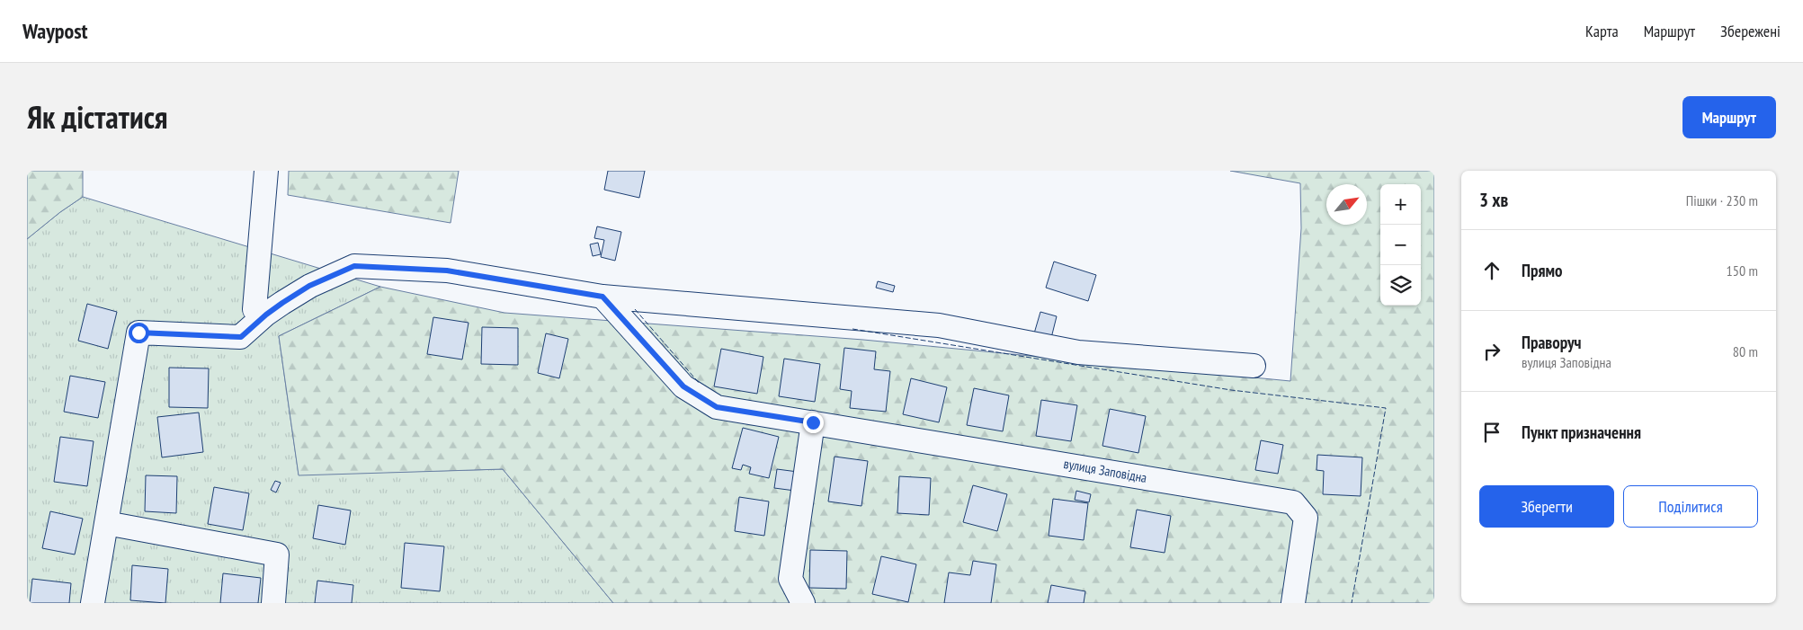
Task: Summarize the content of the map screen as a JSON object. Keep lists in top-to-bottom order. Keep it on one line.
{"streets":{"street":["вулиця Заповідна"]},"north":"top right","page":{"header":"Waypost","nav":["Карта","Маршрут","Збережені"],"title":"Як дістатися","buttons":["Маршрут",["Зберегти","Поділитися"]],"heading":["3 хв","Пішки · 230 m"],"map_buttons":["+","−"],"list":[["Прямо","150 m"],["Праворуч","вулиця Заповідна","80 m"],"Пункт призначення"]}}
